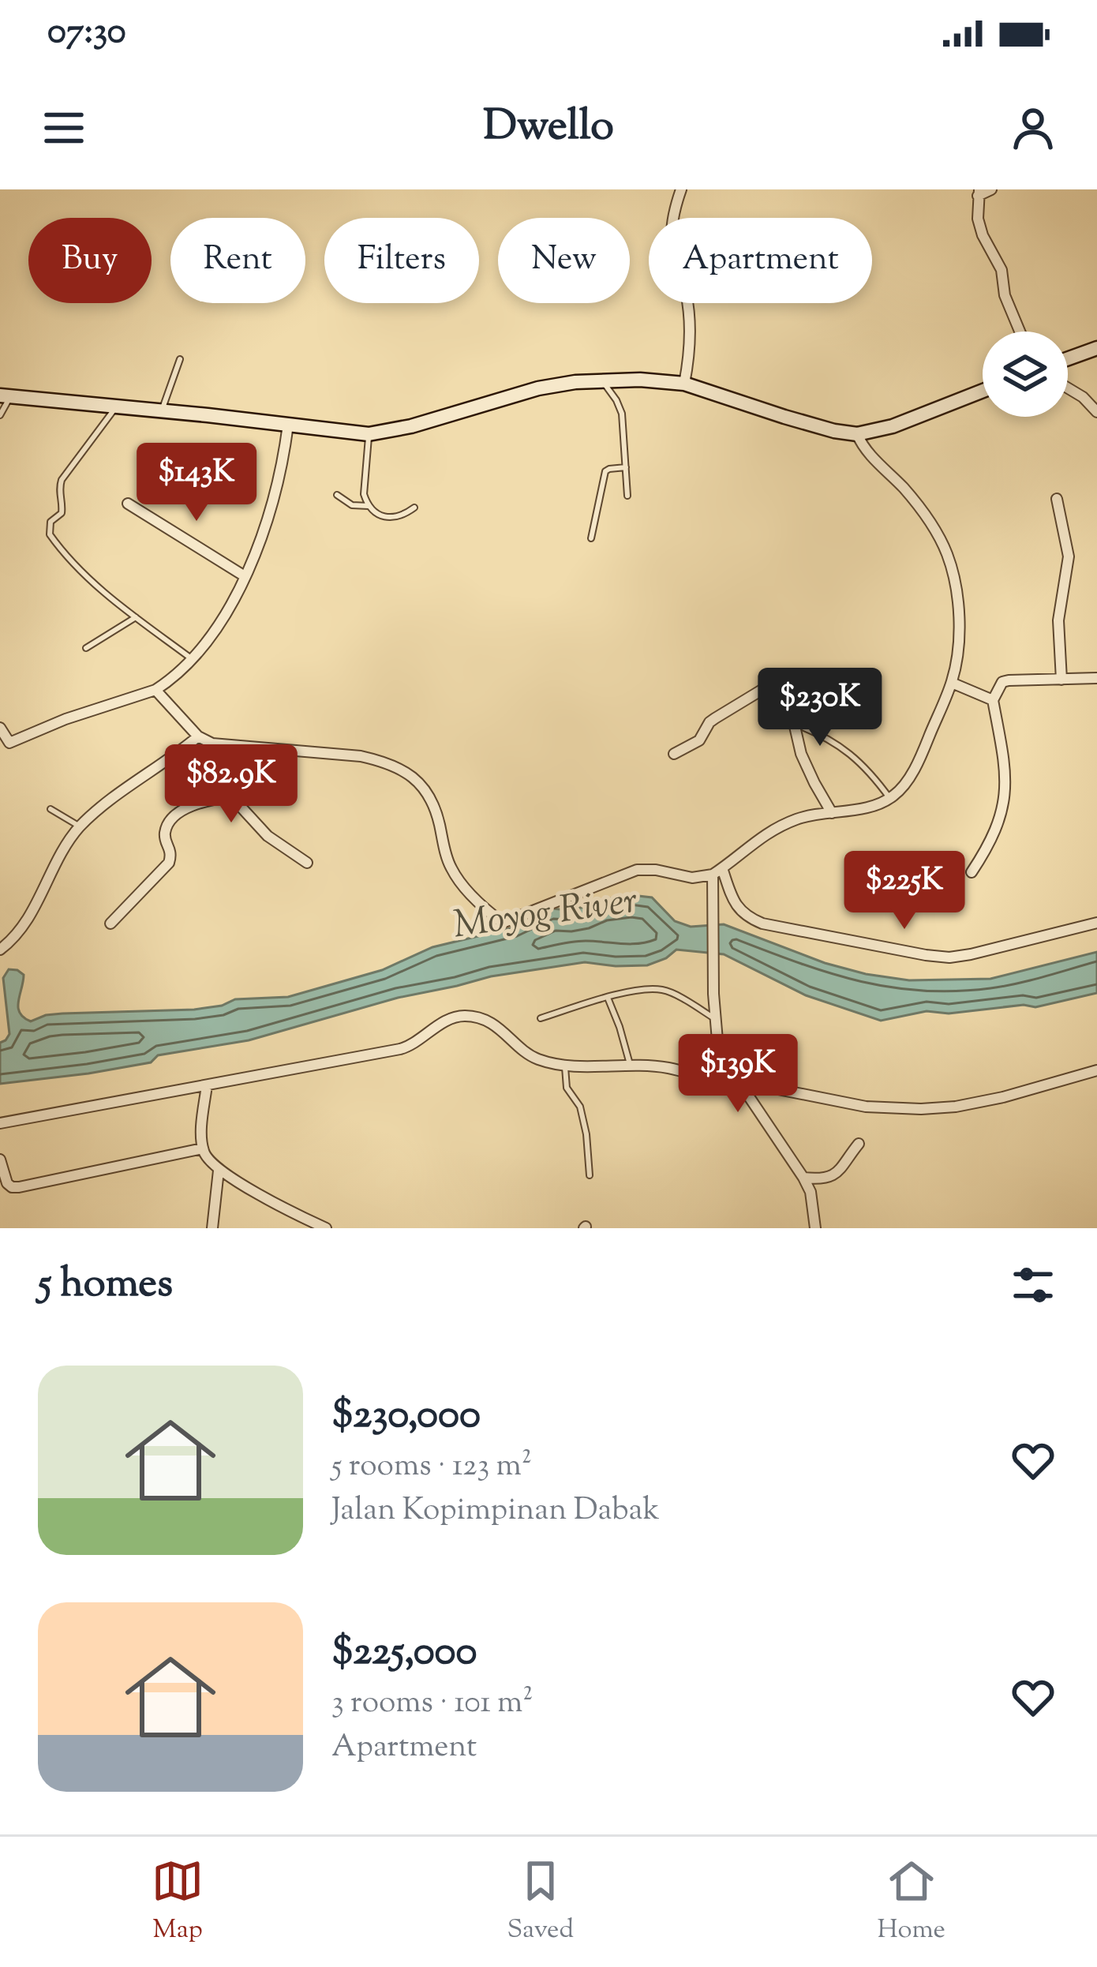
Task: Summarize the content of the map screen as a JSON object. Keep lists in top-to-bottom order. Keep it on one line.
{"water":["Moyog River"],"page":{"status":"07:30","header":"Dwello","chip":["Buy","Rent","Filters","New","Apartment"],"price":["$143K","$230K","$82.9K","$225K","$139K"],"heading":"5 homes","list":[{"name":"$230,000","note":"5 rooms · 123 m² · Jalan Kopimpinan Dabak"},{"name":"$225,000","note":"3 rooms · 101 m² · Apartment"}],"tabs":["Map","Saved","Home"]}}
